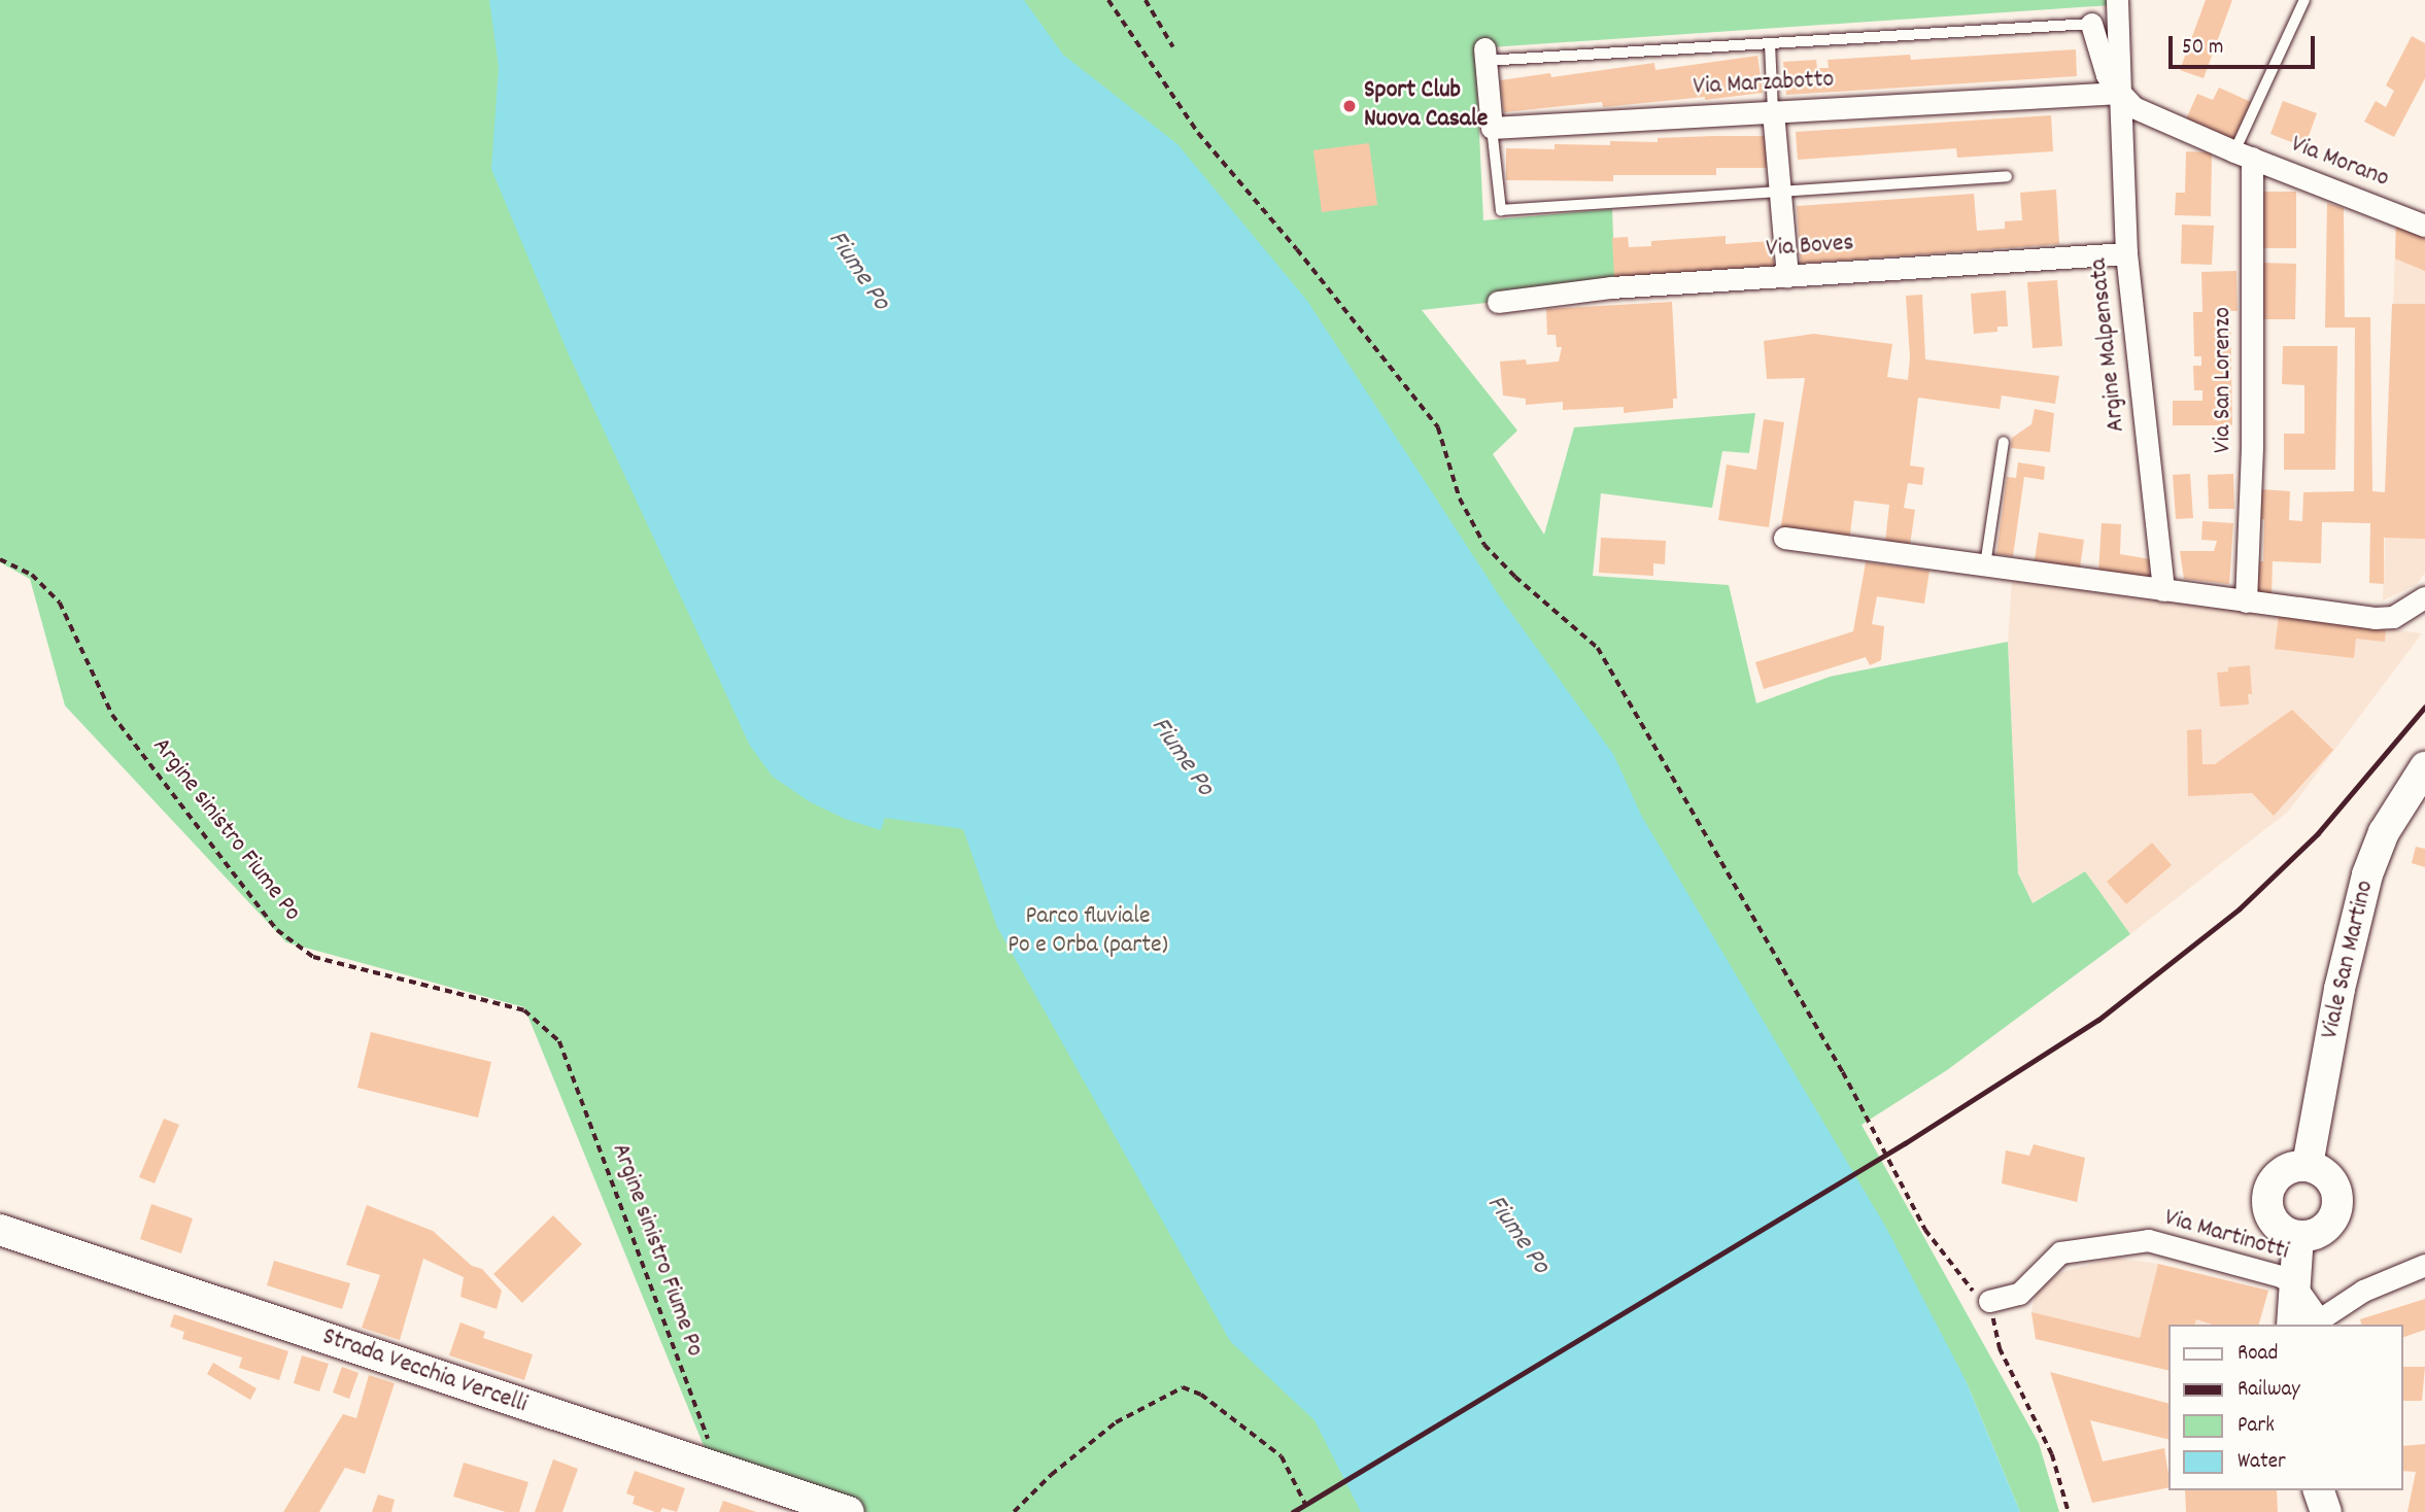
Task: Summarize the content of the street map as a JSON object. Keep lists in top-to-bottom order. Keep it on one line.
{"streets":{"street":["Via Marzabotto","Via Morano","Via Boves","Argine Malpensata","Via San Lorenzo","Viale San Martino","Via Martinotti","Strada Vecchia Vercelli"],"path":["Argine sinistro Fiume Po"]},"crossings":[["Via Marzabotto","Via Morano"],["Via Marzabotto","Argine Malpensata"],["Via Morano","Argine Malpensata"],["Via Morano","Via San Lorenzo"],["Via Boves","Argine Malpensata"],["Argine sinistro Fiume Po","Strada Vecchia Vercelli"]],"water":["Fiume Po"],"parks":["Parco fluviale Po e Orba (parte)"],"places":["Sport Club Nuova Casale"],"legend":["Road","Railway","Park","Water"],"scale_bar":"50 m"}
